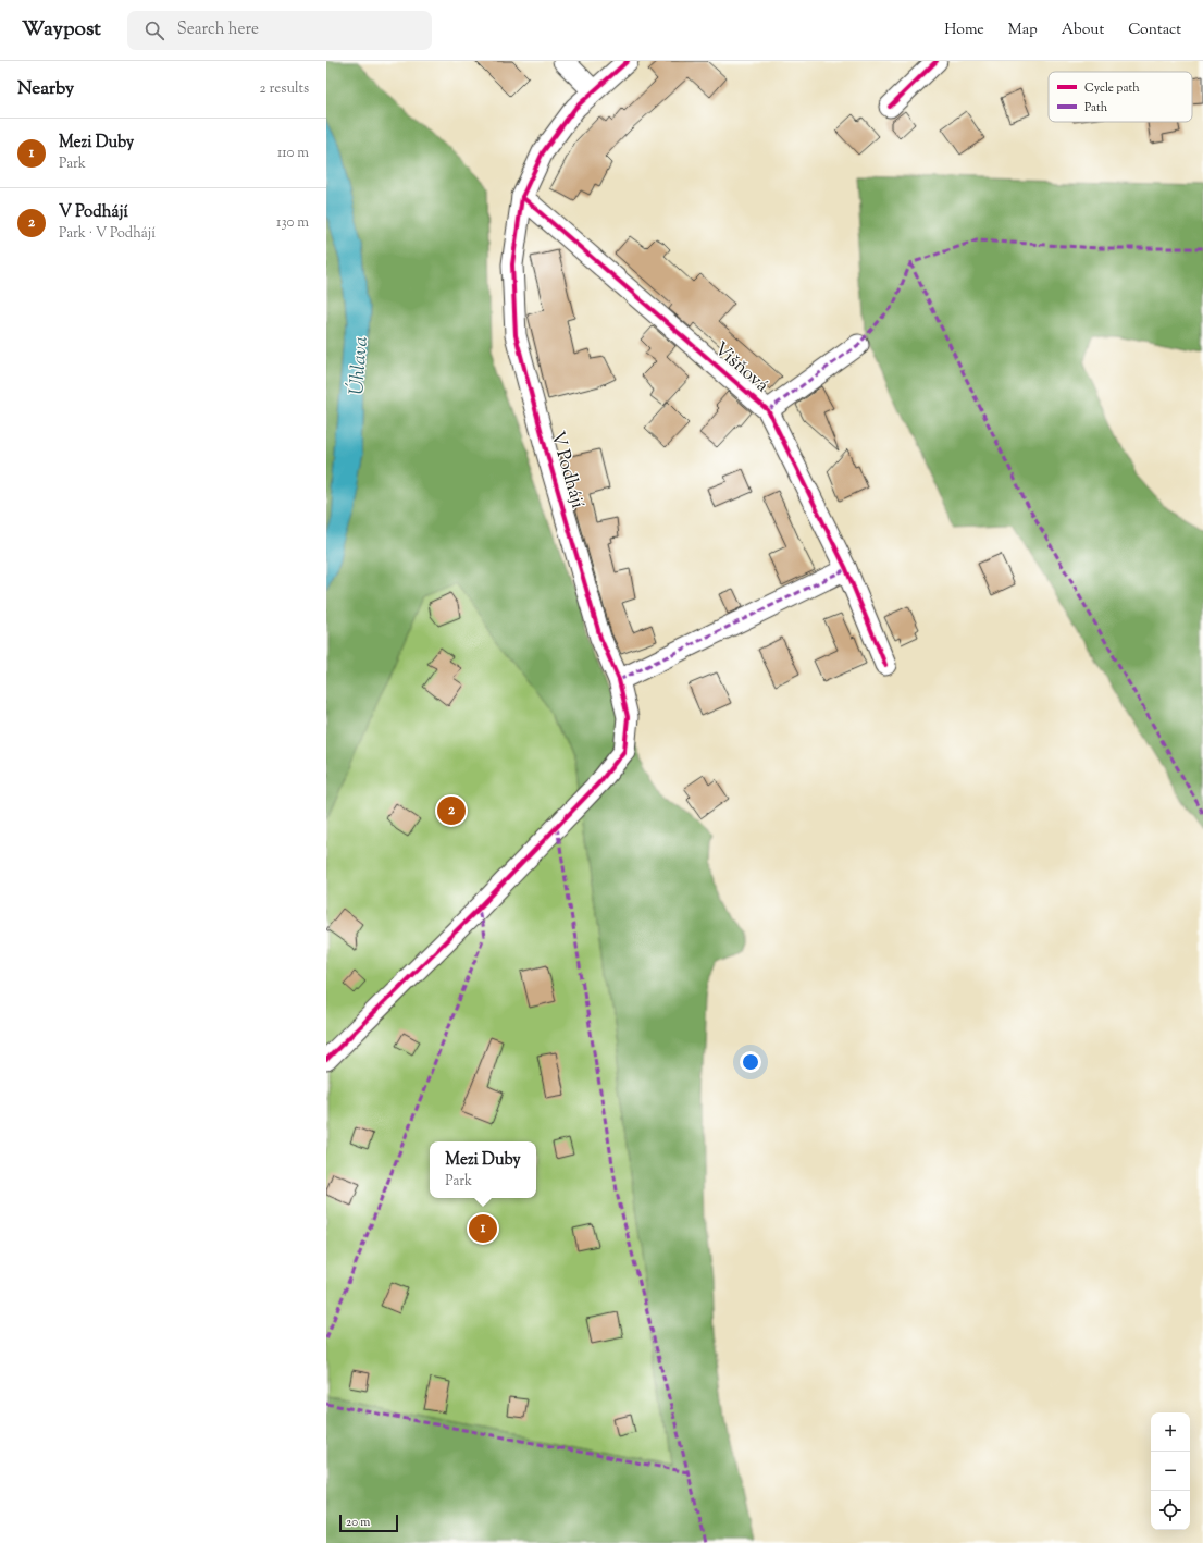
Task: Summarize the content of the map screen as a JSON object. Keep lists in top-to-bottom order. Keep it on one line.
{"streets":{"street":["Višňová","V Podhájí"]},"crossings":[["Višňová","V Podhájí"]],"water":["Úhlava"],"legend":["Cycle path","Path"],"scale_bar":"20 m","page":{"header":"Waypost","search":"Search here","nav":["Home","Map","About","Contact"],"heading":["Nearby","2 results"],"list":[{"mark":"1","name":"Mezi Duby","note":"Park","value":"110 m"},{"mark":"2","name":"V Podhájí","note":"Park · V Podhájí","value":"130 m"}],"pins":["2","1"],"popup":["Mezi Duby","Park"],"map_buttons":["+","−"],"scale":"20 m"}}
